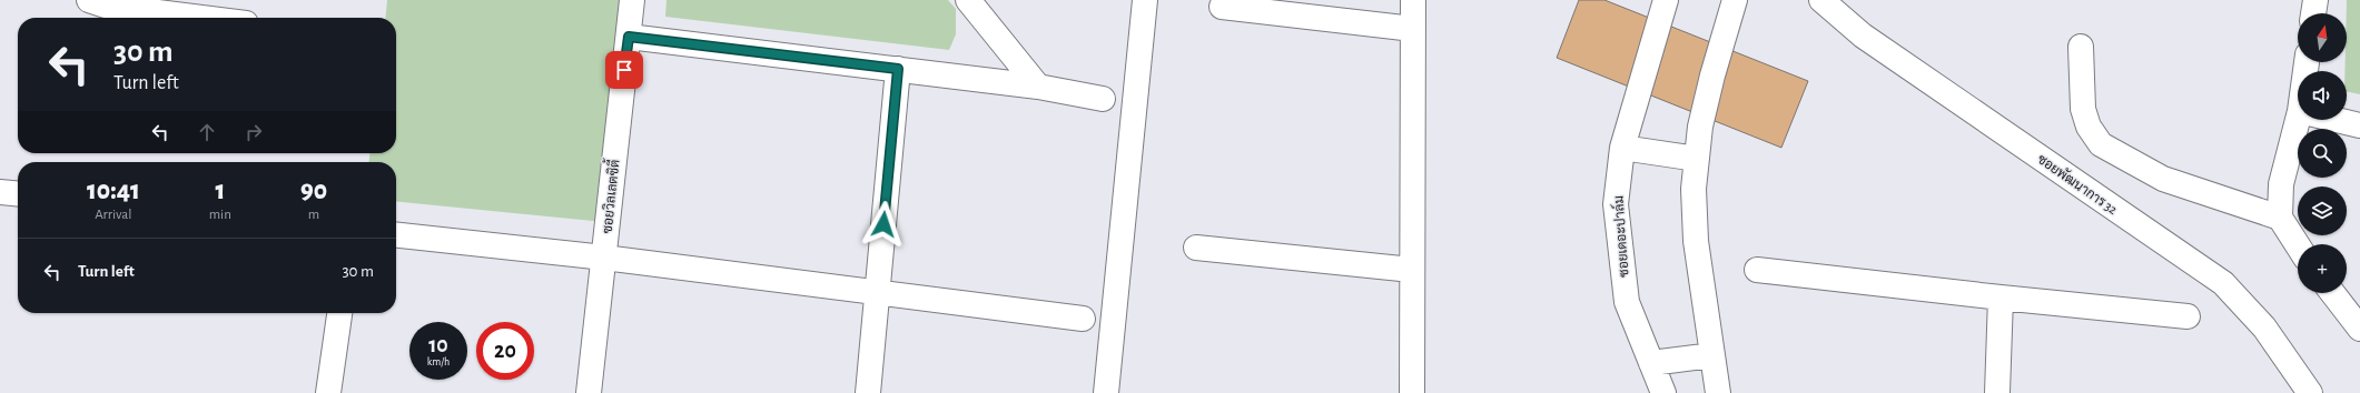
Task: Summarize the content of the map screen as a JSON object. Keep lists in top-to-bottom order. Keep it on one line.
{"streets":{"street":["ซอยพัฒนาการ 32","ซอยวิลเลตซิตี้","ซอยเดอะปาล์ม"]},"north":"top","page":{"map_buttons":"+","turn":["30 m","Turn left"],"eta":["10:41","Arrival","1","min","90","m"],"list":[{"name":"Turn left","value":"30 m"}],"speed":"10 km/h","limit":"20"}}
